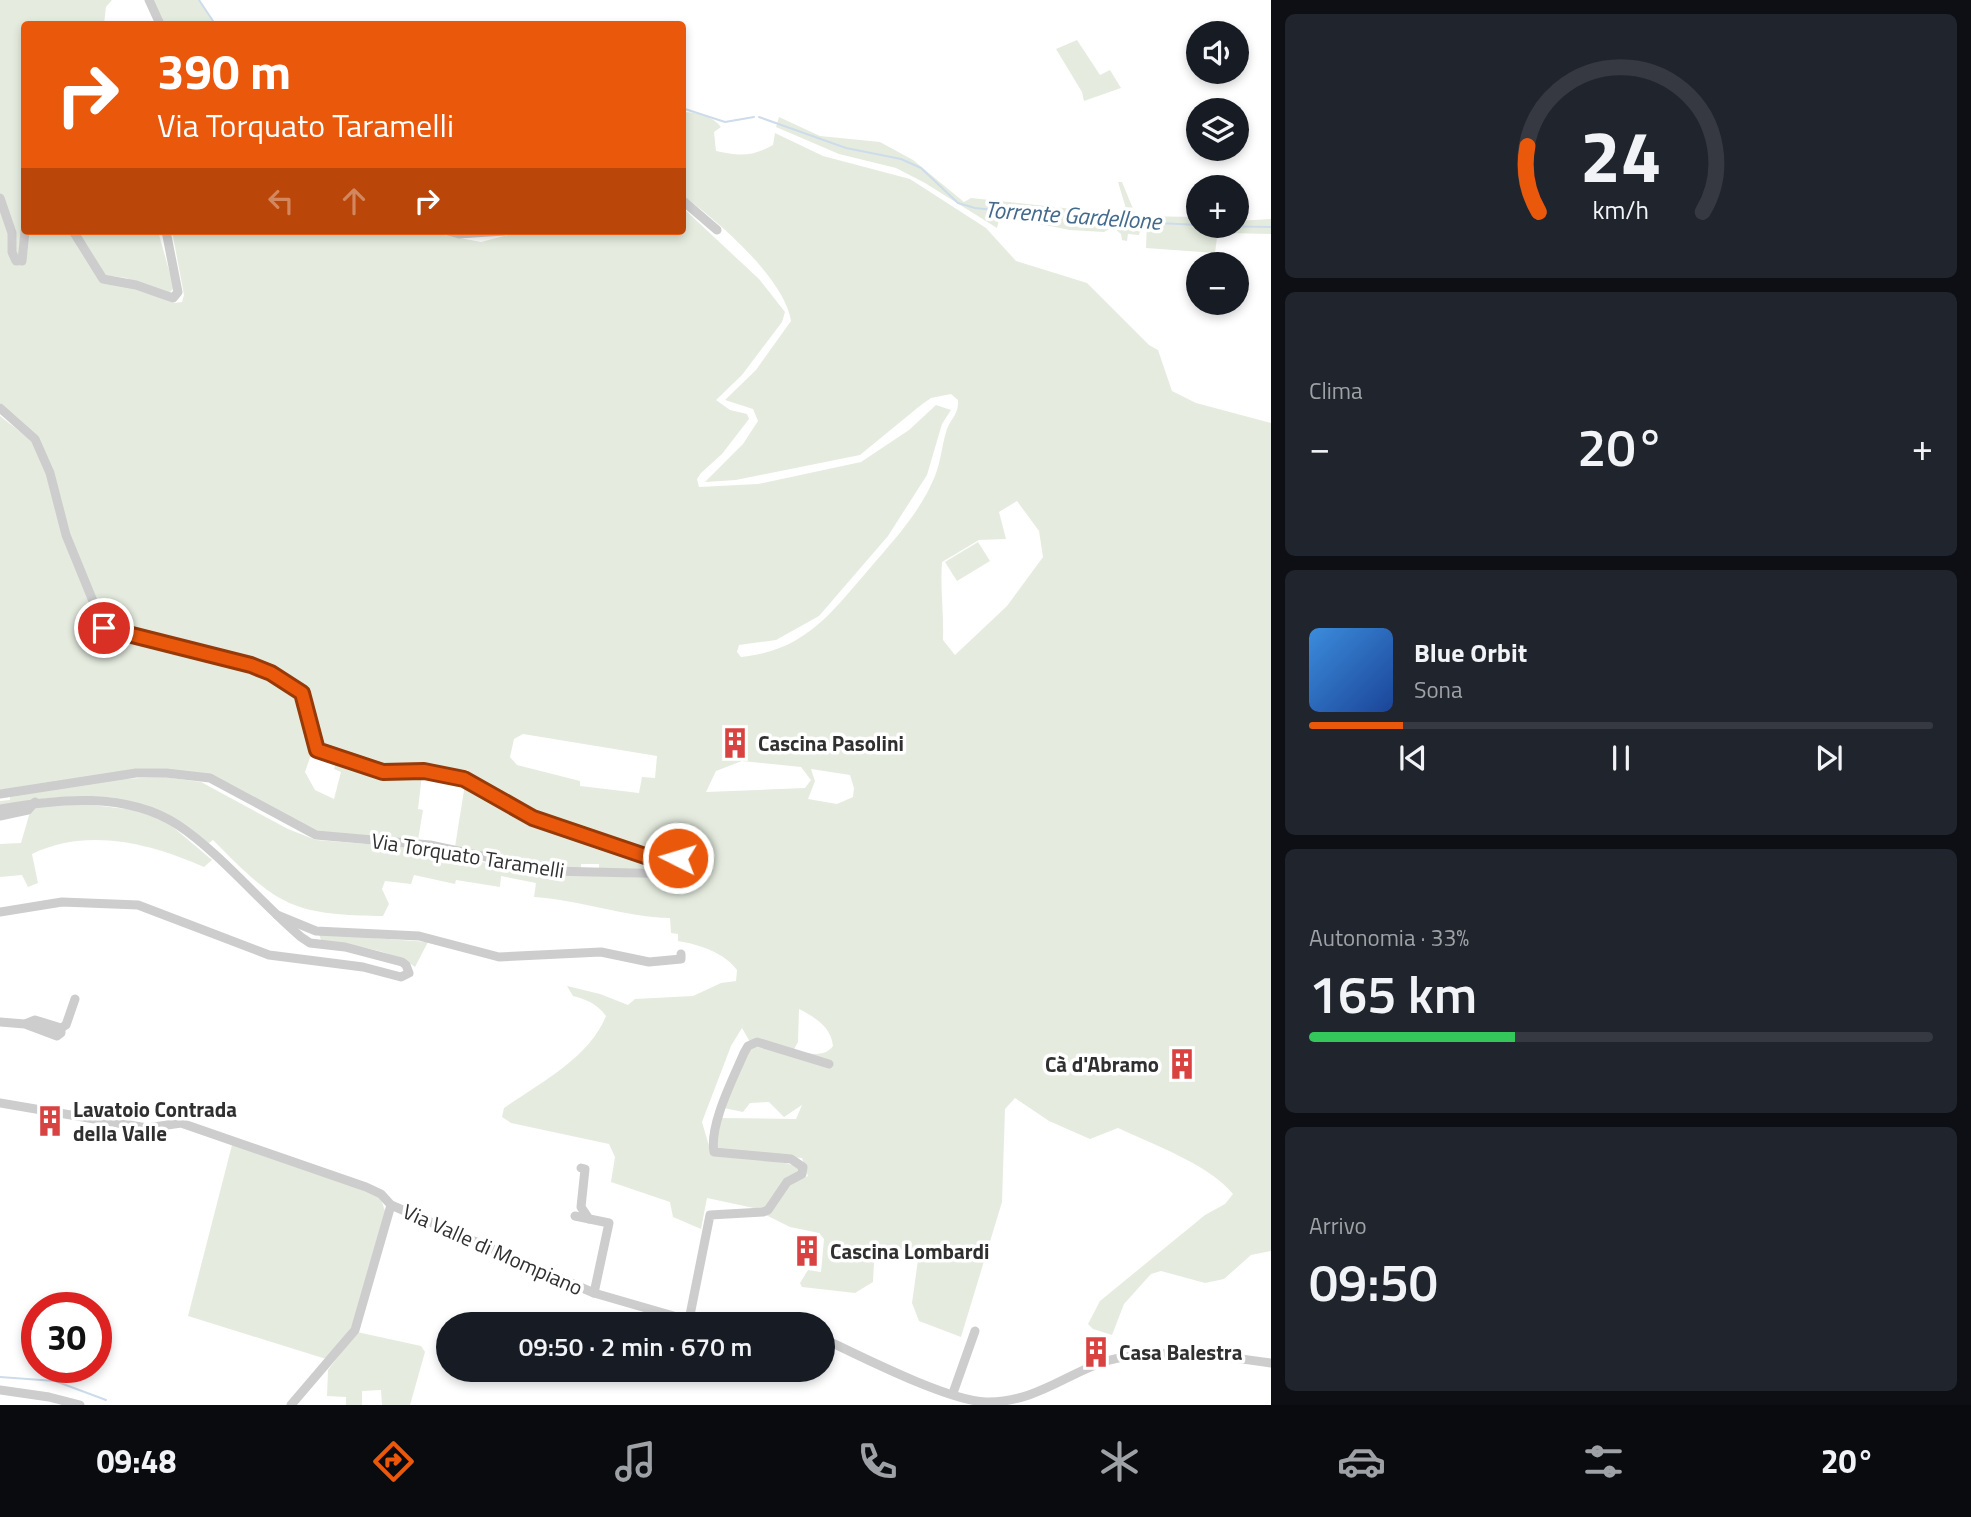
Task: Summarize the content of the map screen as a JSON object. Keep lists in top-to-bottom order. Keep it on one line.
{"streets":{"street":["Via Torquato Taramelli","Via Valle di Mompiano"]},"water":["Torrente Gardellone"],"places":{"building":["Cascina Pasolini","Cà d'Abramo","Lavatoio Contrada della Valle","Cascina Lombardi","Casa Balestra"]},"page":{"map_buttons":["+","−"],"turn":["390 m","Via Torquato Taramelli"],"tile":["Clima",["Autonomia · 33%","165 km"],["Arrivo","09:50"]],"heat":["−","20°","+"],"song":["Blue Orbit","Sona"],"limit":"30","trip":"09:50 · 2 min · 670 m","tabs":["09:48","20°"],"gauge":["24","km/h"]}}
